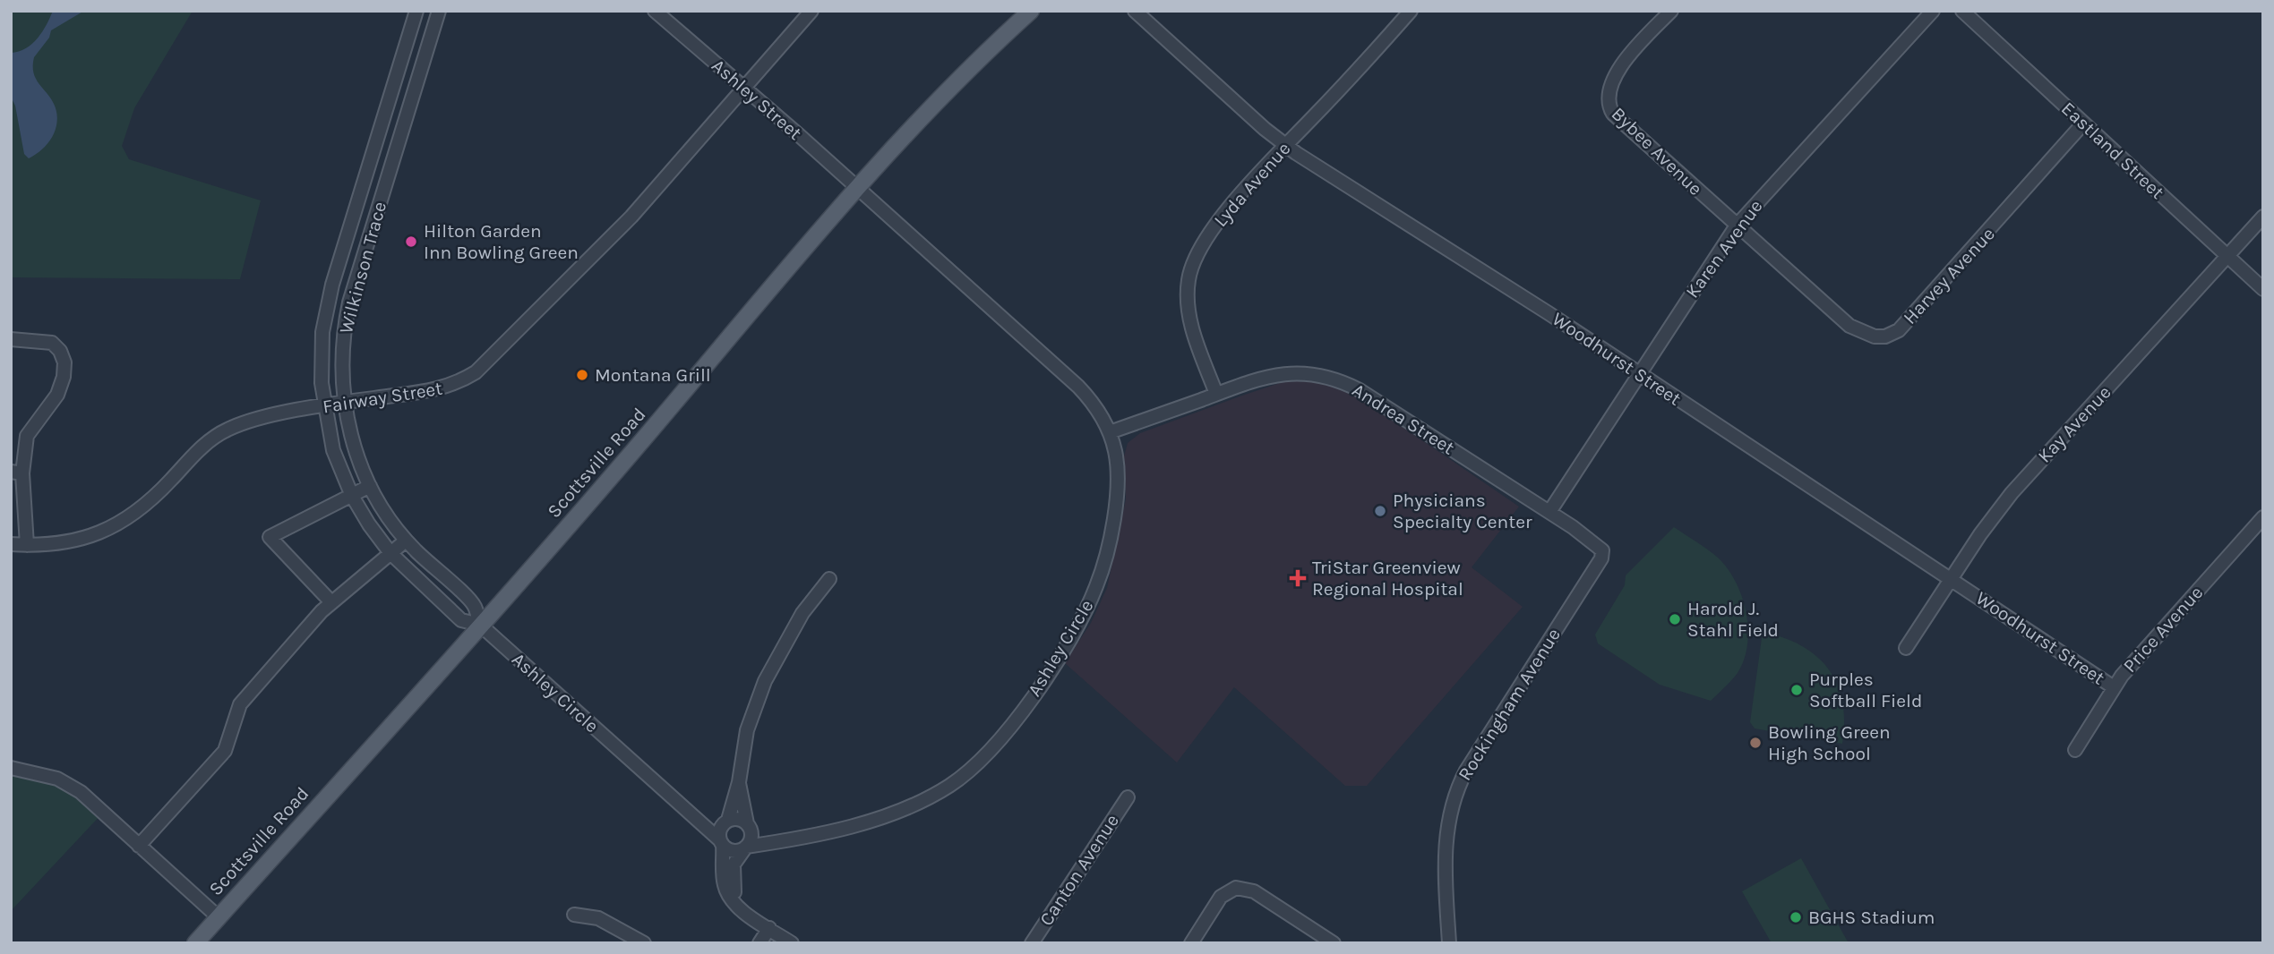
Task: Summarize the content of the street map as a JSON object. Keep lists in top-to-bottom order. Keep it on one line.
{"streets":{"main road":["Scottsville Road"],"street":["Ashley Street","Eastland Street","Bybee Avenue","Lyda Avenue","Karen Avenue","Wilkinson Trace","Harvey Avenue","Woodhurst Street","Fairway Street","Andrea Street","Kay Avenue","Price Avenue","Ashley Circle","Rockingham Avenue","Canton Avenue"]},"crossings":[["Ashley Street","Fairway Street"],["Ashley Street","Scottsville Road"],["Ashley Street","Ashley Circle"],["Eastland Street","Harvey Avenue"],["Eastland Street","Kay Avenue"],["Bybee Avenue","Karen Avenue"],["Bybee Avenue","Harvey Avenue"],["Lyda Avenue","Woodhurst Street"],["Lyda Avenue","Andrea Street"],["Karen Avenue","Harvey Avenue"],["Karen Avenue","Woodhurst Street"],["Karen Avenue","Andrea Street"],["Wilkinson Trace","Fairway Street"],["Wilkinson Trace","Scottsville Road"],["Wilkinson Trace","Ashley Circle"],["Woodhurst Street","Kay Avenue"],["Woodhurst Street","Price Avenue"],["Andrea Street","Ashley Circle"],["Andrea Street","Rockingham Avenue"],["Scottsville Road","Ashley Circle"]],"places":{"other":["Hilton Garden Inn Bowling Green","Montana Grill","Physicians Specialty Center","Harold J. Stahl Field","Purples Softball Field","Bowling Green High School","BGHS Stadium"],"health":["TriStar Greenview Regional Hospital"]}}
